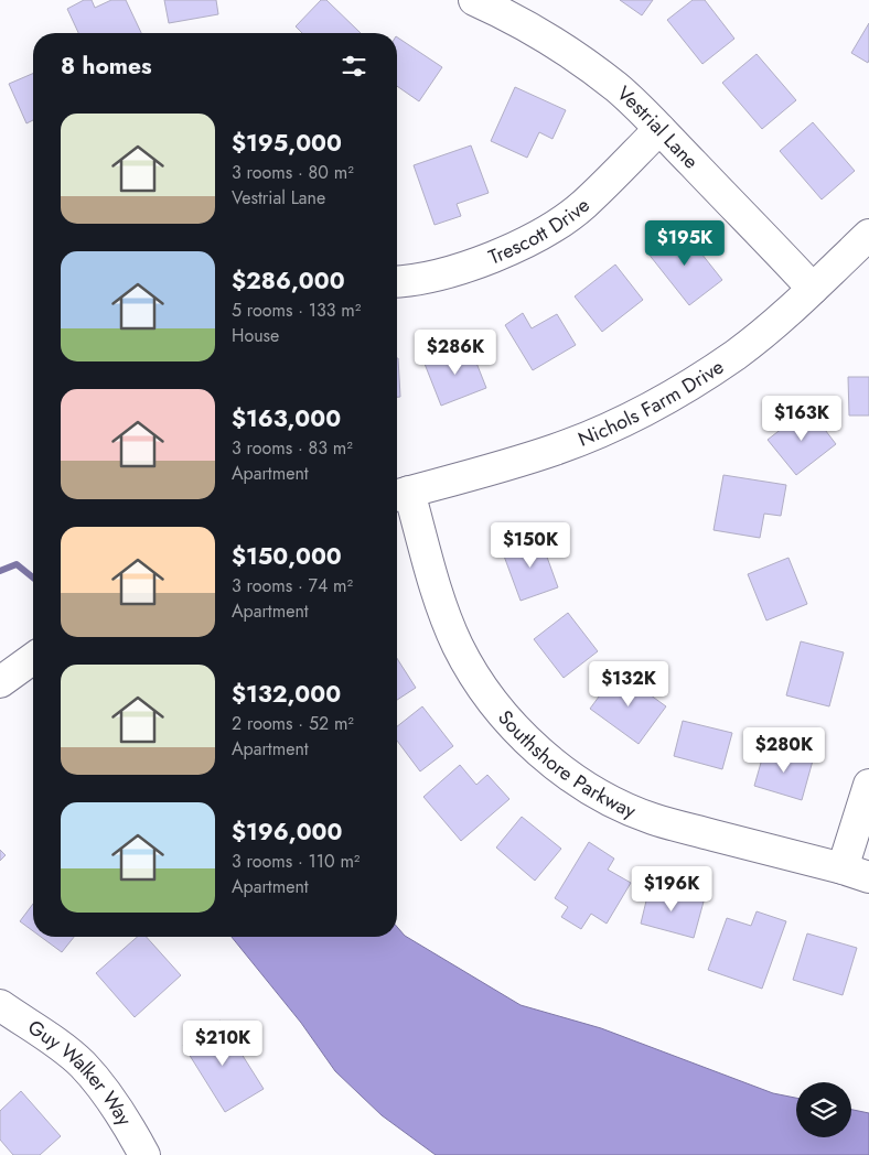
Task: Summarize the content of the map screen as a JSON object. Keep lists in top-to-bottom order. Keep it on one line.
{"streets":{"street":["Vestrial Lane","Trescott Drive","Nichols Farm Drive","Southshore Parkway","Guy Walker Way"]},"crossings":[["Vestrial Lane","Trescott Drive"],["Vestrial Lane","Nichols Farm Drive"],["Nichols Farm Drive","Southshore Parkway"]],"page":{"heading":"8 homes","list":[{"name":"$195,000","note":"3 rooms · 80 m² · Vestrial Lane"},{"name":"$286,000","note":"5 rooms · 133 m² · House"},{"name":"$163,000","note":"3 rooms · 83 m² · Apartment"},{"name":"$150,000","note":"3 rooms · 74 m² · Apartment"},{"name":"$132,000","note":"2 rooms · 52 m² · Apartment"},{"name":"$196,000","note":"3 rooms · 110 m² · Apartment"}],"price":["$195K","$286K","$163K","$150K","$132K","$280K","$196K","$210K"]}}
